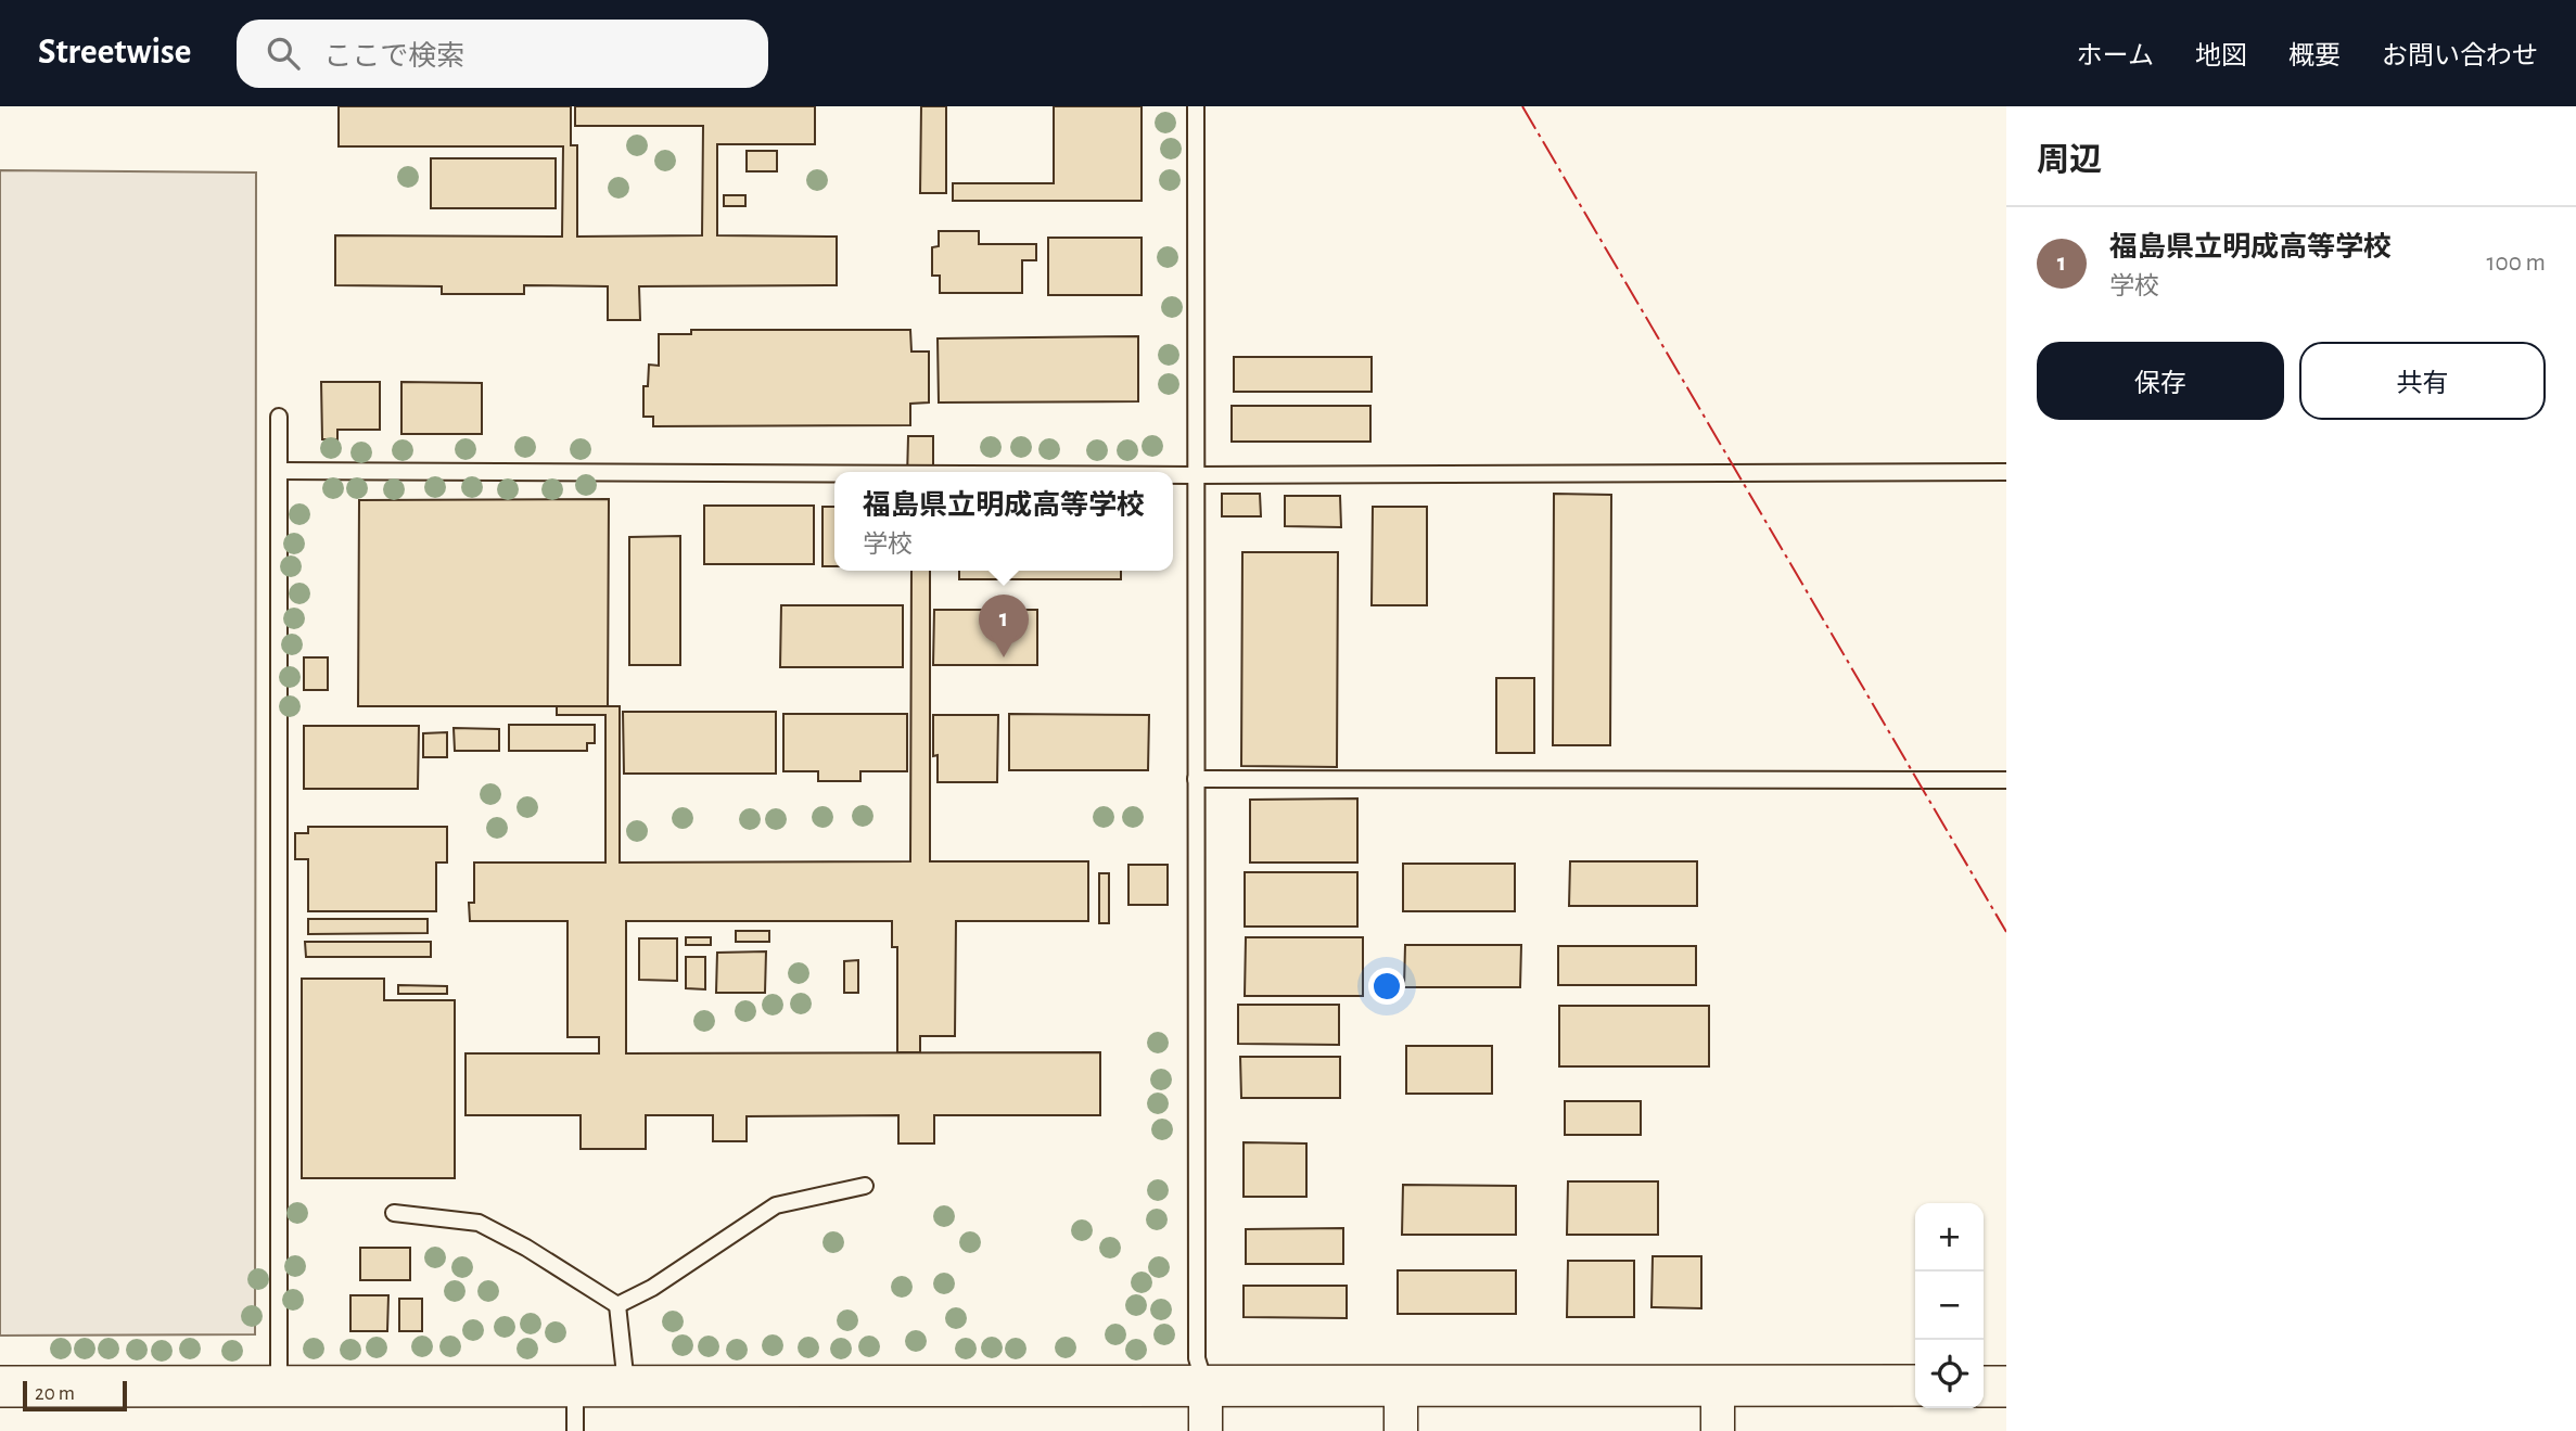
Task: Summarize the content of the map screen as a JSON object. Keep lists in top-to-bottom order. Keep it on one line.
{"scale_bar":"20 m","page":{"header":"Streetwise","search":"ここで検索","nav":["ホーム","地図","概要","お問い合わせ"],"heading":"周辺","list":[{"mark":"1","name":"福島県立明成高等学校","note":"学校","value":"100 m"}],"buttons":["保存","共有"],"popup":["福島県立明成高等学校","学校"],"pins":"1","map_buttons":["+","−"],"scale":"20 m"}}
